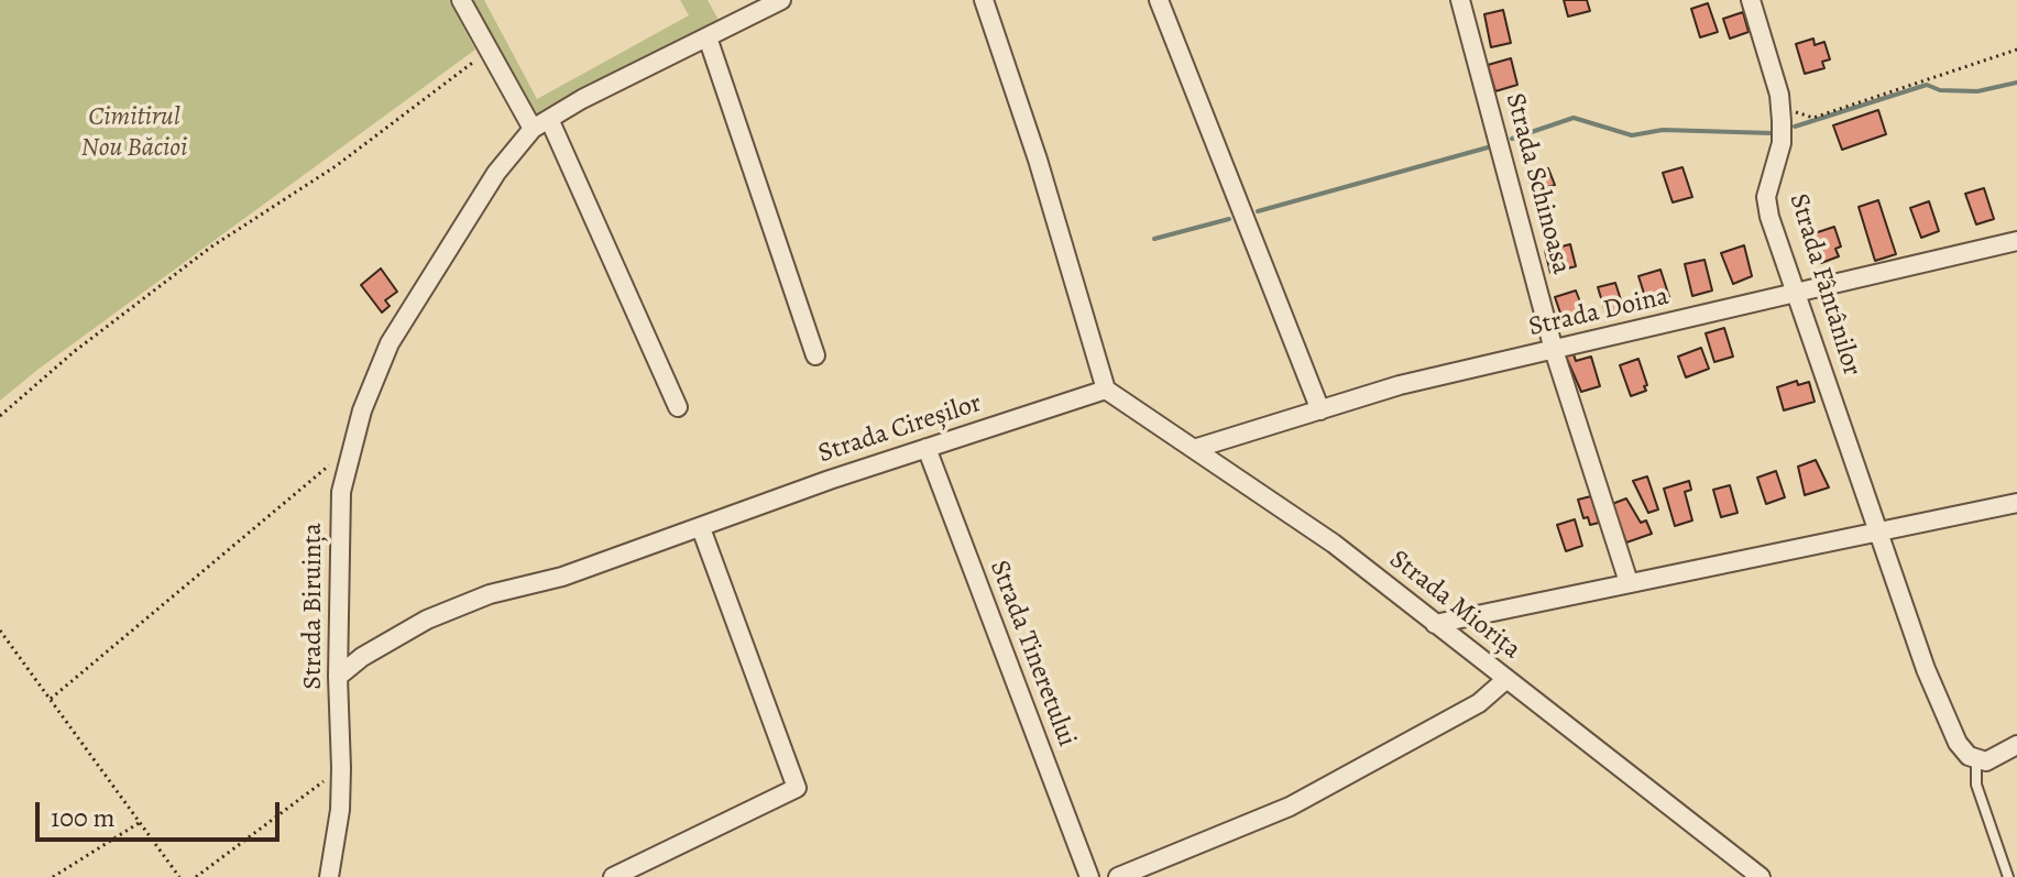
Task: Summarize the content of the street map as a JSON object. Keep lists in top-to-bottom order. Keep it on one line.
{"streets":{"street":["Strada Schinoasa","Strada Fântânilor","Strada Doina","Strada Cireșilor","Strada Miorița","Strada Biruința","Strada Tineretului"]},"crossings":[["Strada Schinoasa","Strada Doina"],["Strada Fântânilor","Strada Doina"],["Strada Doina","Strada Miorița"],["Strada Cireșilor","Strada Miorița"],["Strada Cireșilor","Strada Biruința"],["Strada Cireșilor","Strada Tineretului"]],"parks":["Cimitirul Nou Băcioi"],"scale_bar":"100 m"}
